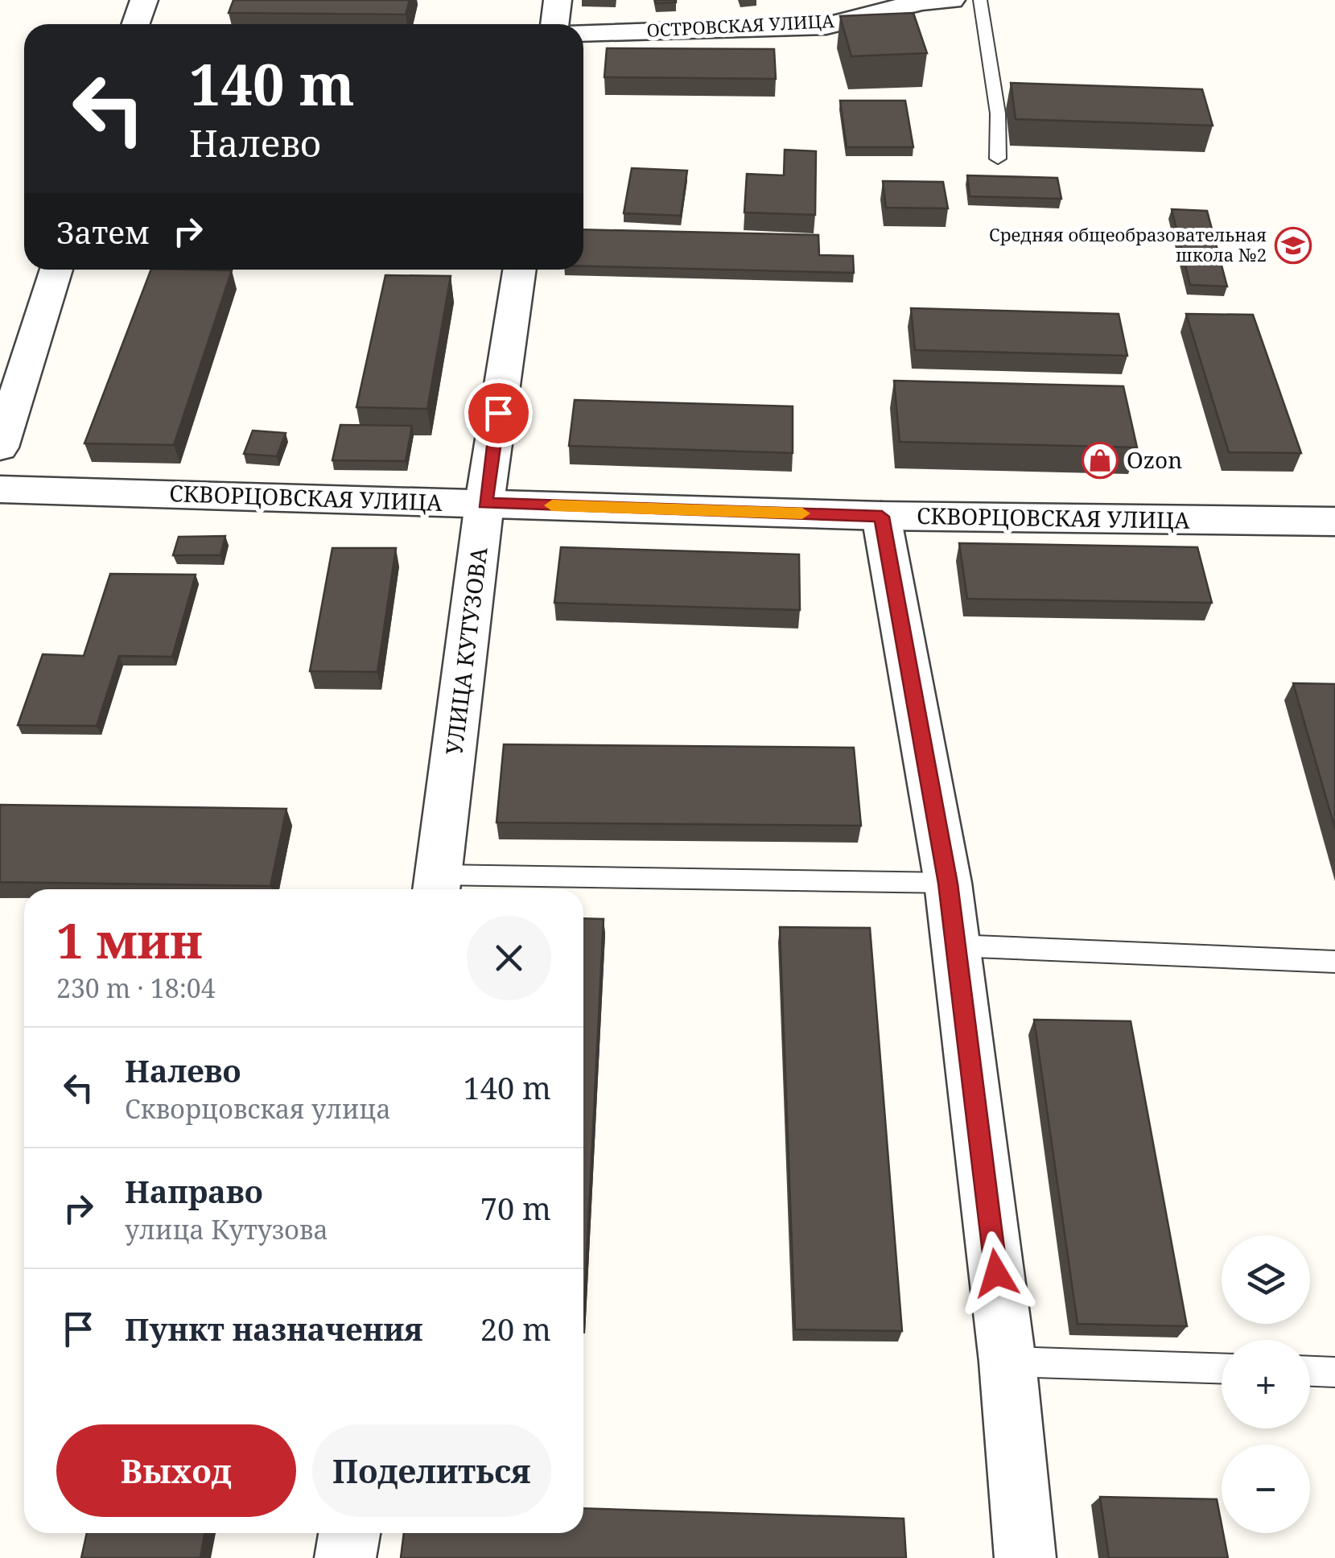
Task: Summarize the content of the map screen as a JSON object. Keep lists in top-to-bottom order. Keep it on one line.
{"streets":{"street":["ОСТРОВСКАЯ УЛИЦА","СКВОРЦОВСКАЯ УЛИЦА","УЛИЦА КУТУЗОВА"]},"crossings":[["СКВОРЦОВСКАЯ УЛИЦА","УЛИЦА КУТУЗОВА"]],"places":{"school or university":["Средняя общеобразовательная школа №2"],"shop":["Ozon"]},"page":{"turn":["140 m","Налево"],"then":"Затем","heading":["1 мин","230 m · 18:04"],"list":[{"name":"Налево","note":"Скворцовская улица","value":"140 m"},{"name":"Направо","note":"улица Кутузова","value":"70 m"},{"name":"Пункт назначения","value":"20 m"}],"map_buttons":["+","−"],"buttons":["Выход","Поделиться"]}}
